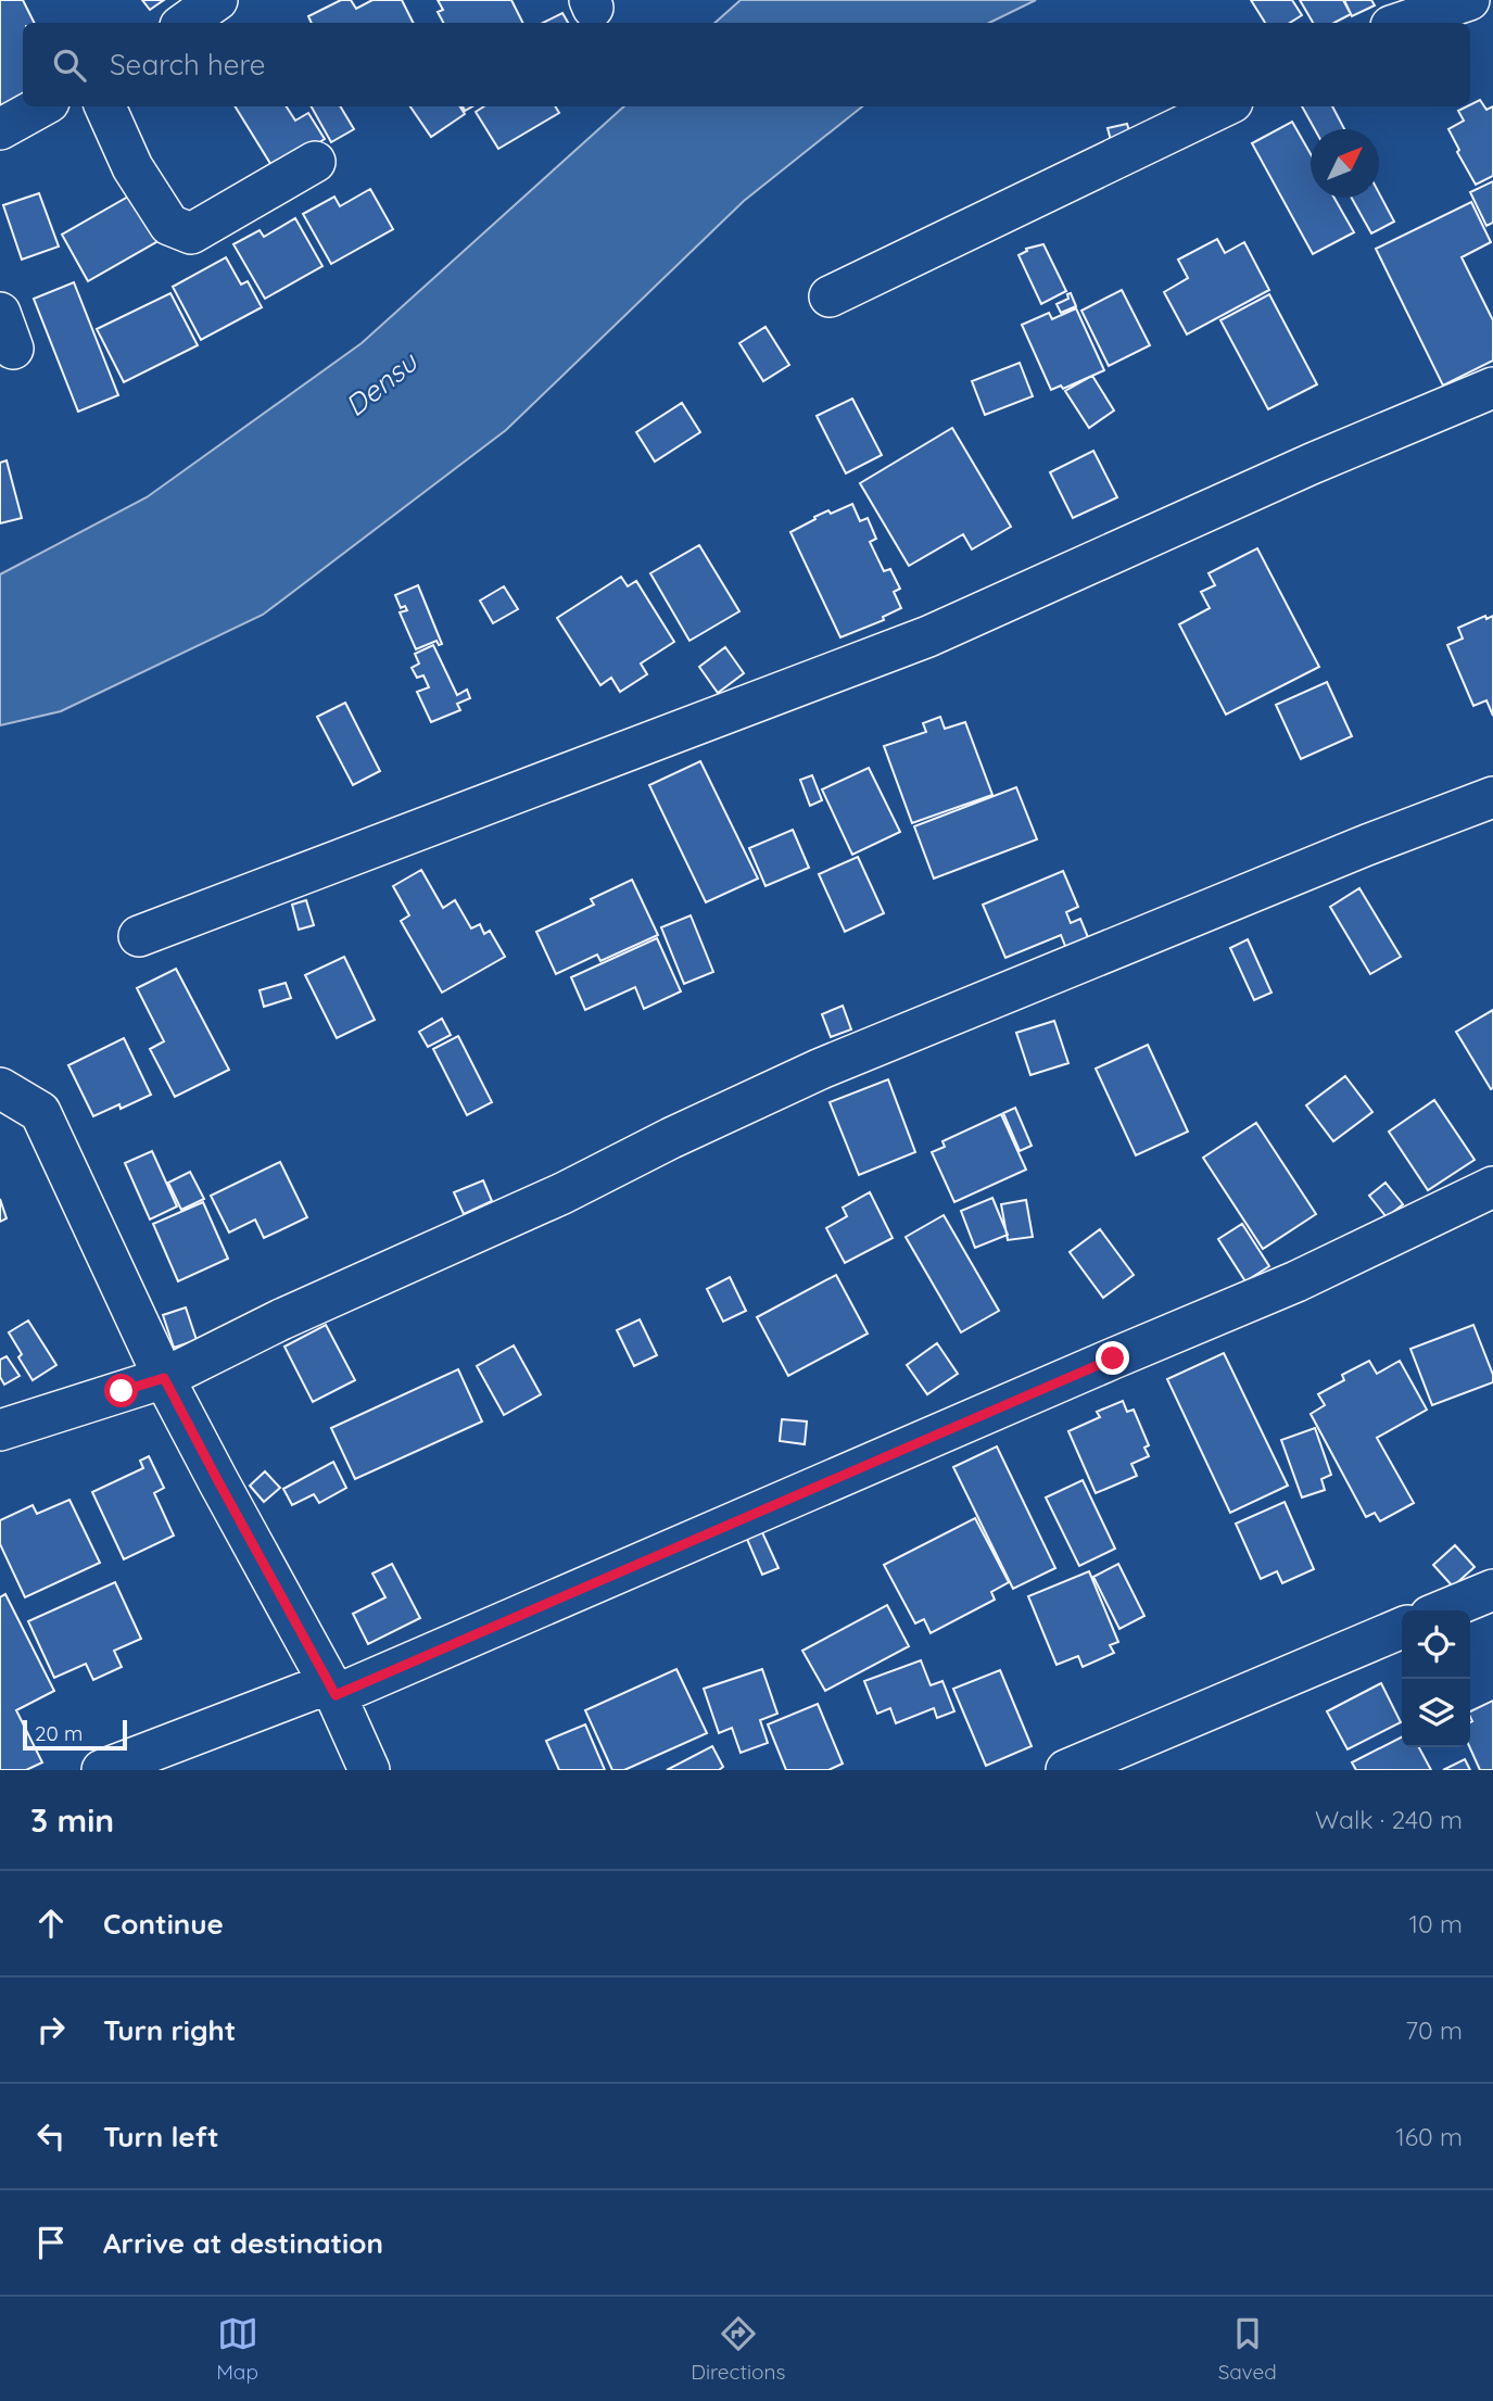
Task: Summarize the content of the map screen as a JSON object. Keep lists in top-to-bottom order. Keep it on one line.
{"water":["Densu"],"scale_bar":"20 m","north":"top right","page":{"search":"Search here","scale":"20 m","heading":["3 min","Walk · 240 m"],"list":[["Continue","10 m"],["Turn right","70 m"],["Turn left","160 m"],"Arrive at destination"],"nav":["Map","Directions","Saved"]}}
